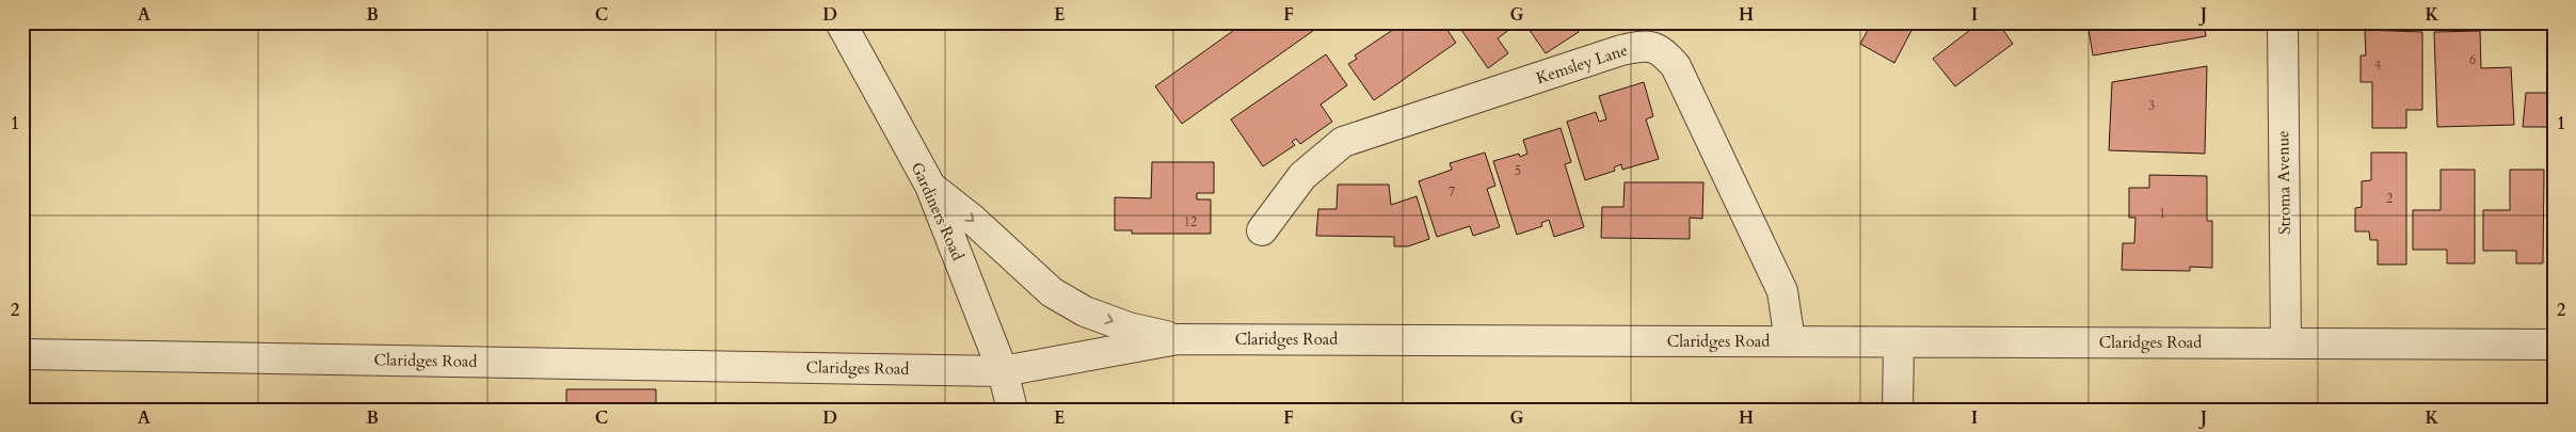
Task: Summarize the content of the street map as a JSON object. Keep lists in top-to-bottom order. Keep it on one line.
{"streets":{"street":["Kemsley Lane","Stroma Avenue","Gardiners Road","Claridges Road"]},"crossings":[["Kemsley Lane","Claridges Road"],["Stroma Avenue","Claridges Road"],["Gardiners Road","Claridges Road"]],"house_numbers":["6","4","3","5","7","2","1","12"],"grid":{"columns":["A","B","C","D","E","F","G","H","I","J","K"],"rows":["1","2"]}}
